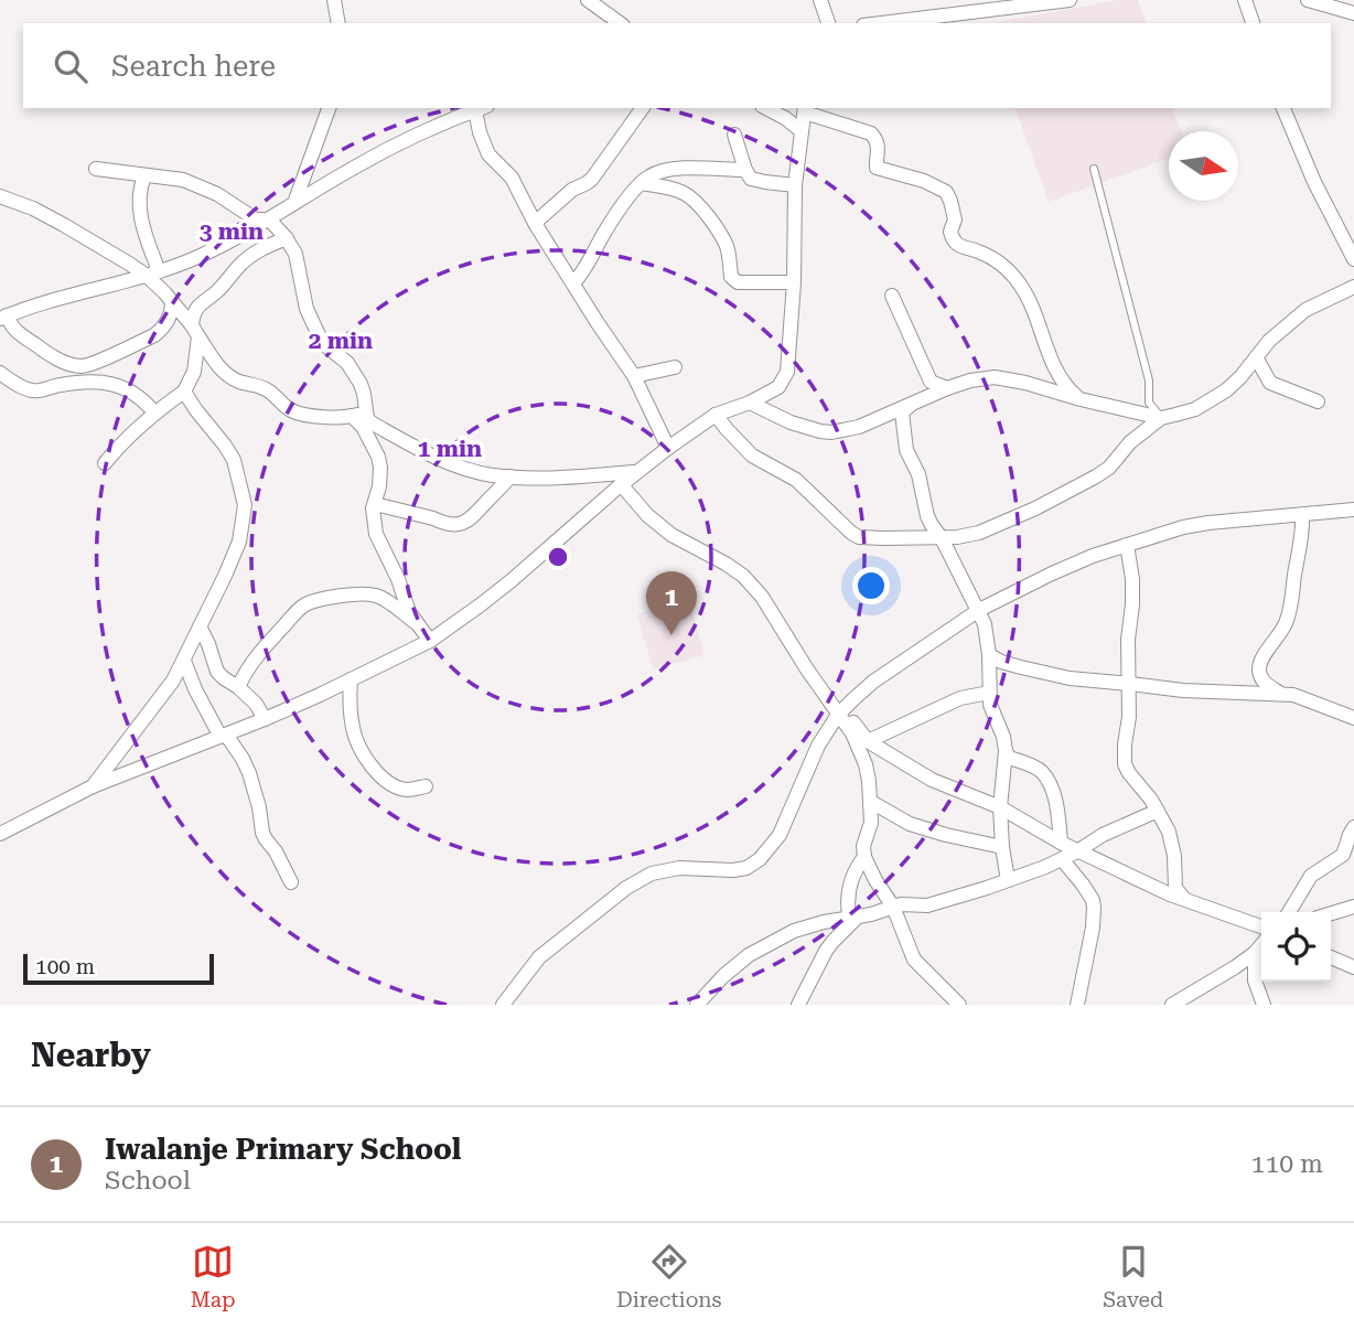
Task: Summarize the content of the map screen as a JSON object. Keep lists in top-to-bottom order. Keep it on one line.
{"scale_bar":"100 m","north":"right","page":{"search":"Search here","pins":"1","scale":"100 m","heading":"Nearby","list":[{"mark":"1","name":"Iwalanje Primary School","note":"School","value":"110 m"}],"nav":["Map","Directions","Saved"]},"rings":["3 min","2 min","1 min"]}
